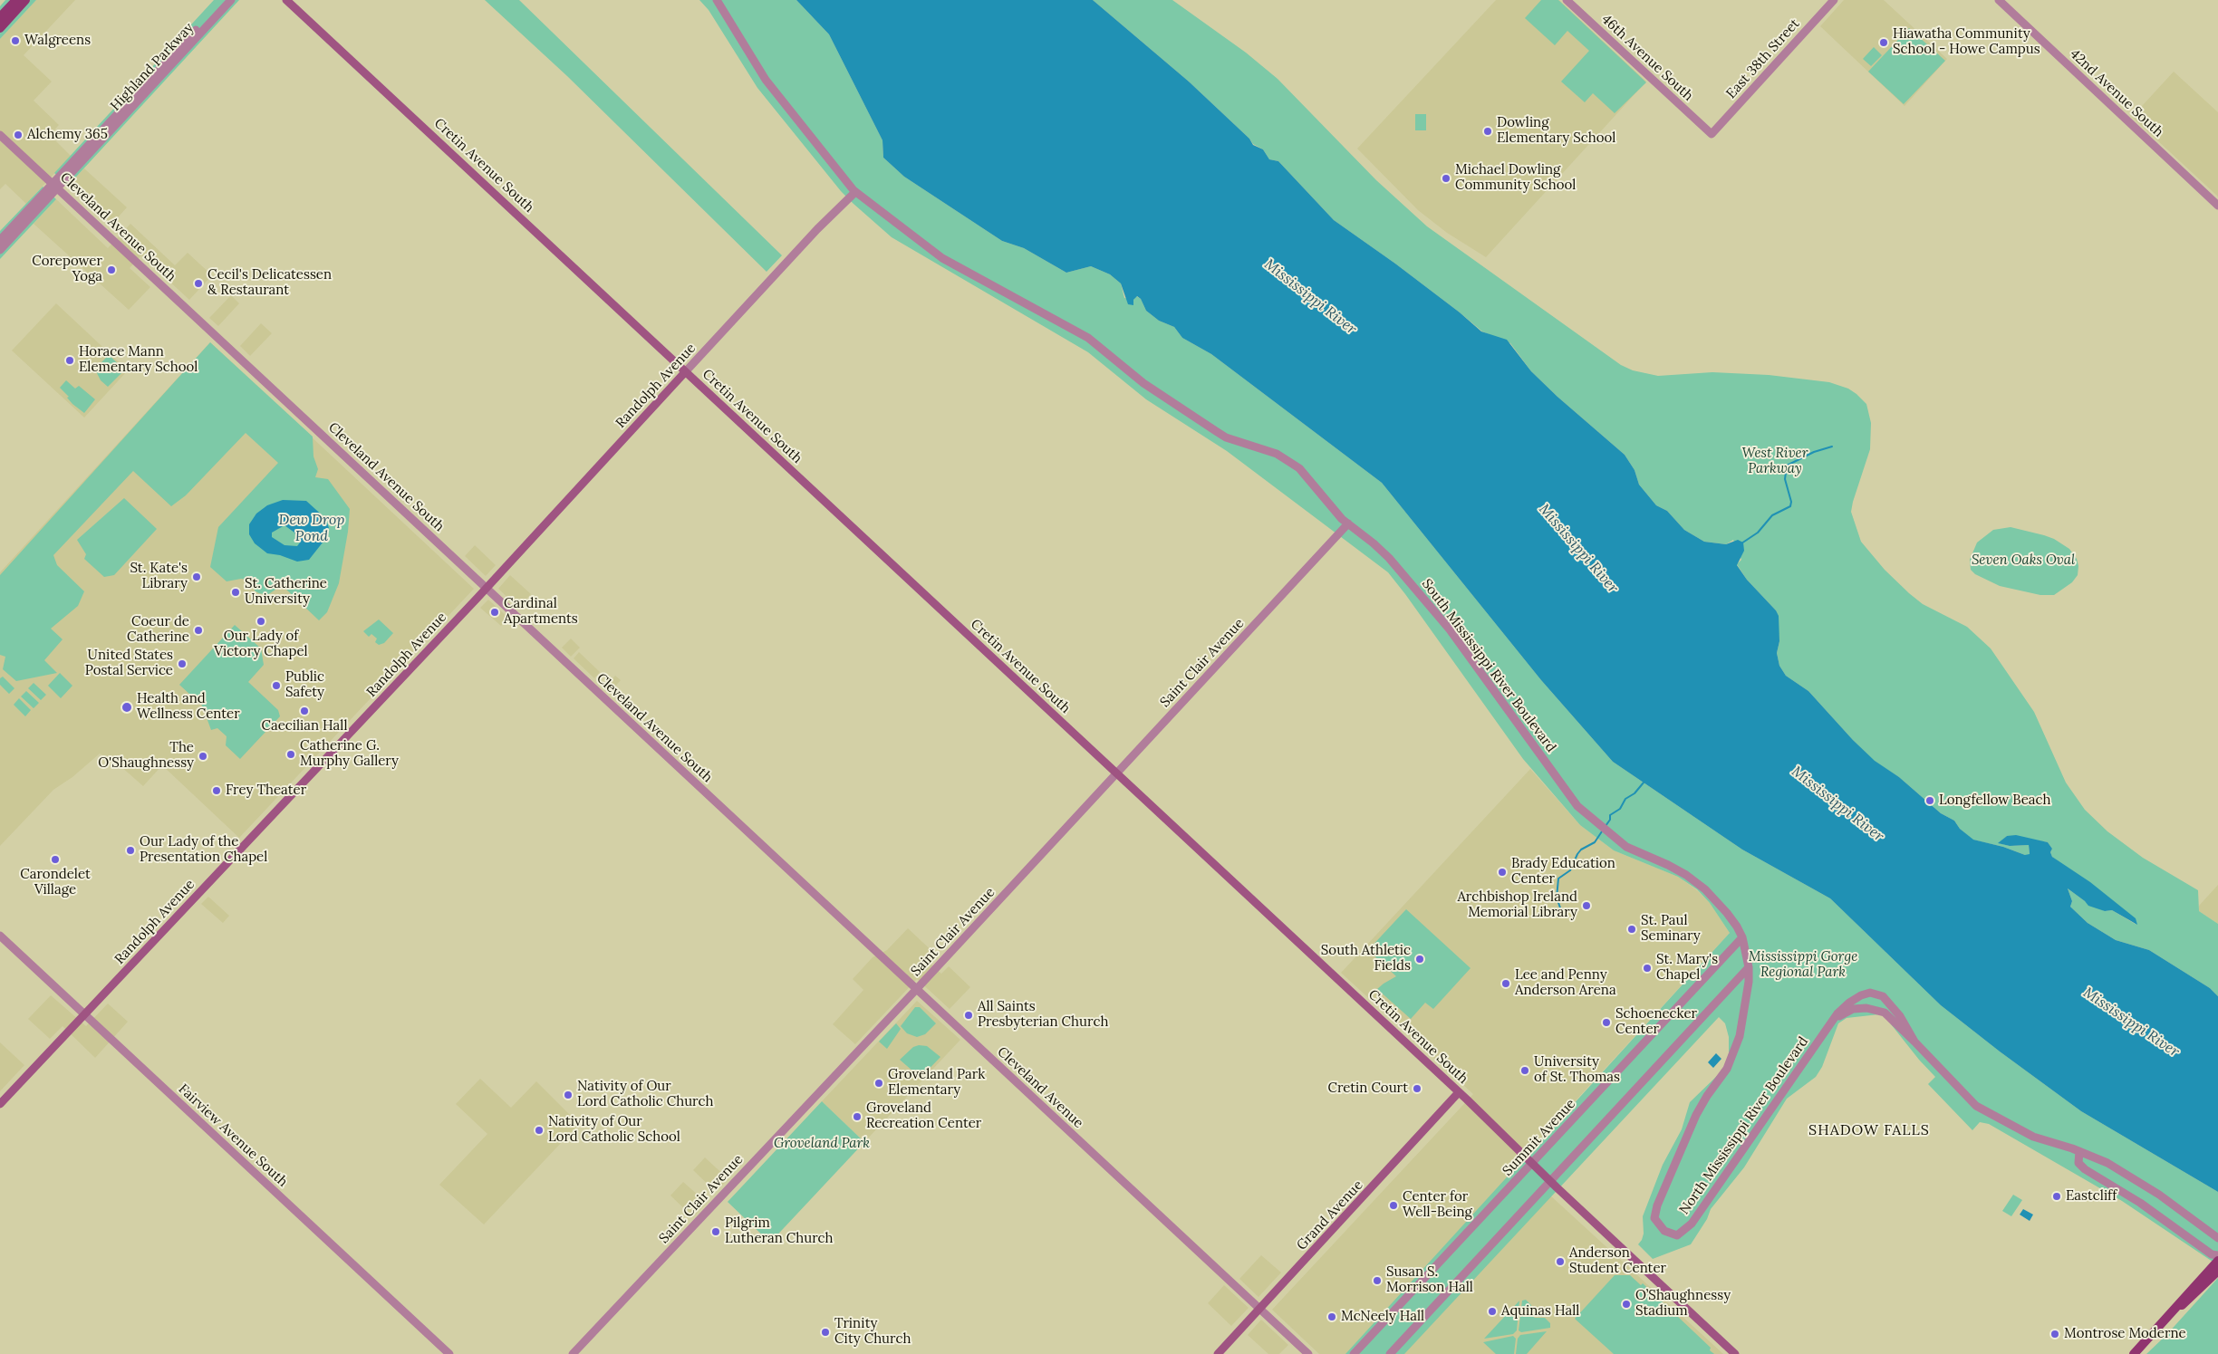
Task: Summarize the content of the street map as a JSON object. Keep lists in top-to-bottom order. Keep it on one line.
{"streets":{"main road":["Cretin Avenue South","Randolph Avenue","Grand Avenue"],"street":["46th Avenue South","East 38th Street","Highland Parkway","42nd Avenue South","Cleveland Avenue South","Saint Clair Avenue","South Mississippi River Boulevard","Cleveland Avenue","North Mississippi River Boulevard","Fairview Avenue South","Summit Avenue"]},"crossings":[["46th Avenue South","East 38th Street"],["Highland Parkway","Cleveland Avenue South"],["Cretin Avenue South","Randolph Avenue"],["Cretin Avenue South","Saint Clair Avenue"],["Cretin Avenue South","Summit Avenue"],["Cretin Avenue South","Grand Avenue"],["Cleveland Avenue South","Randolph Avenue"],["Cleveland Avenue South","Cleveland Avenue"],["Randolph Avenue","South Mississippi River Boulevard"],["Randolph Avenue","Fairview Avenue South"],["Saint Clair Avenue","South Mississippi River Boulevard"],["Saint Clair Avenue","Cleveland Avenue"],["South Mississippi River Boulevard","North Mississippi River Boulevard"],["South Mississippi River Boulevard","Summit Avenue"],["Cleveland Avenue","Grand Avenue"]],"districts":["SHADOW FALLS"],"water":["Mississippi River","Dew Drop Pond"],"parks":["West River Parkway","Seven Oaks Oval","Mississippi Gorge Regional Park","Groveland Park"],"places":["Walgreens","Hiawatha Community School - Howe Campus","Dowling Elementary School","Alchemy 365","Michael Dowling Community School","Corepower Yoga","Cecil's Delicatessen & Restaurant","Horace Mann Elementary School","St. Kate's Library","St. Catherine University","Cardinal Apartments","Our Lady of Victory Chapel","Coeur de Catherine","United States Postal Service","Public Safety","Health and Wellness Center","Caecilian Hall","Catherine G. Murphy Gallery","The O'Shaughnessy","Frey Theater","Longfellow Beach","Our Lady of the Presentation Chapel","Carondelet Village","Brady Education Center","Archbishop Ireland Memorial Library","St. Paul Seminary","South Athletic Fields","St. Mary's Chapel","Lee and Penny Anderson Arena","All Saints Presbyterian Church","Schoenecker Center","University of St. Thomas","Groveland Park Elementary","Cretin Court","Nativity of Our Lord Catholic Church","Groveland Recreation Center","Nativity of Our Lord Catholic School","Eastcliff","Center for Well-Being","Pilgrim Lutheran Church","Anderson Student Center","Susan S. Morrison Hall","O’Shaughnessy Stadium","Aquinas Hall","McNeely Hall","Trinity City Church","Montrose Moderne"]}
